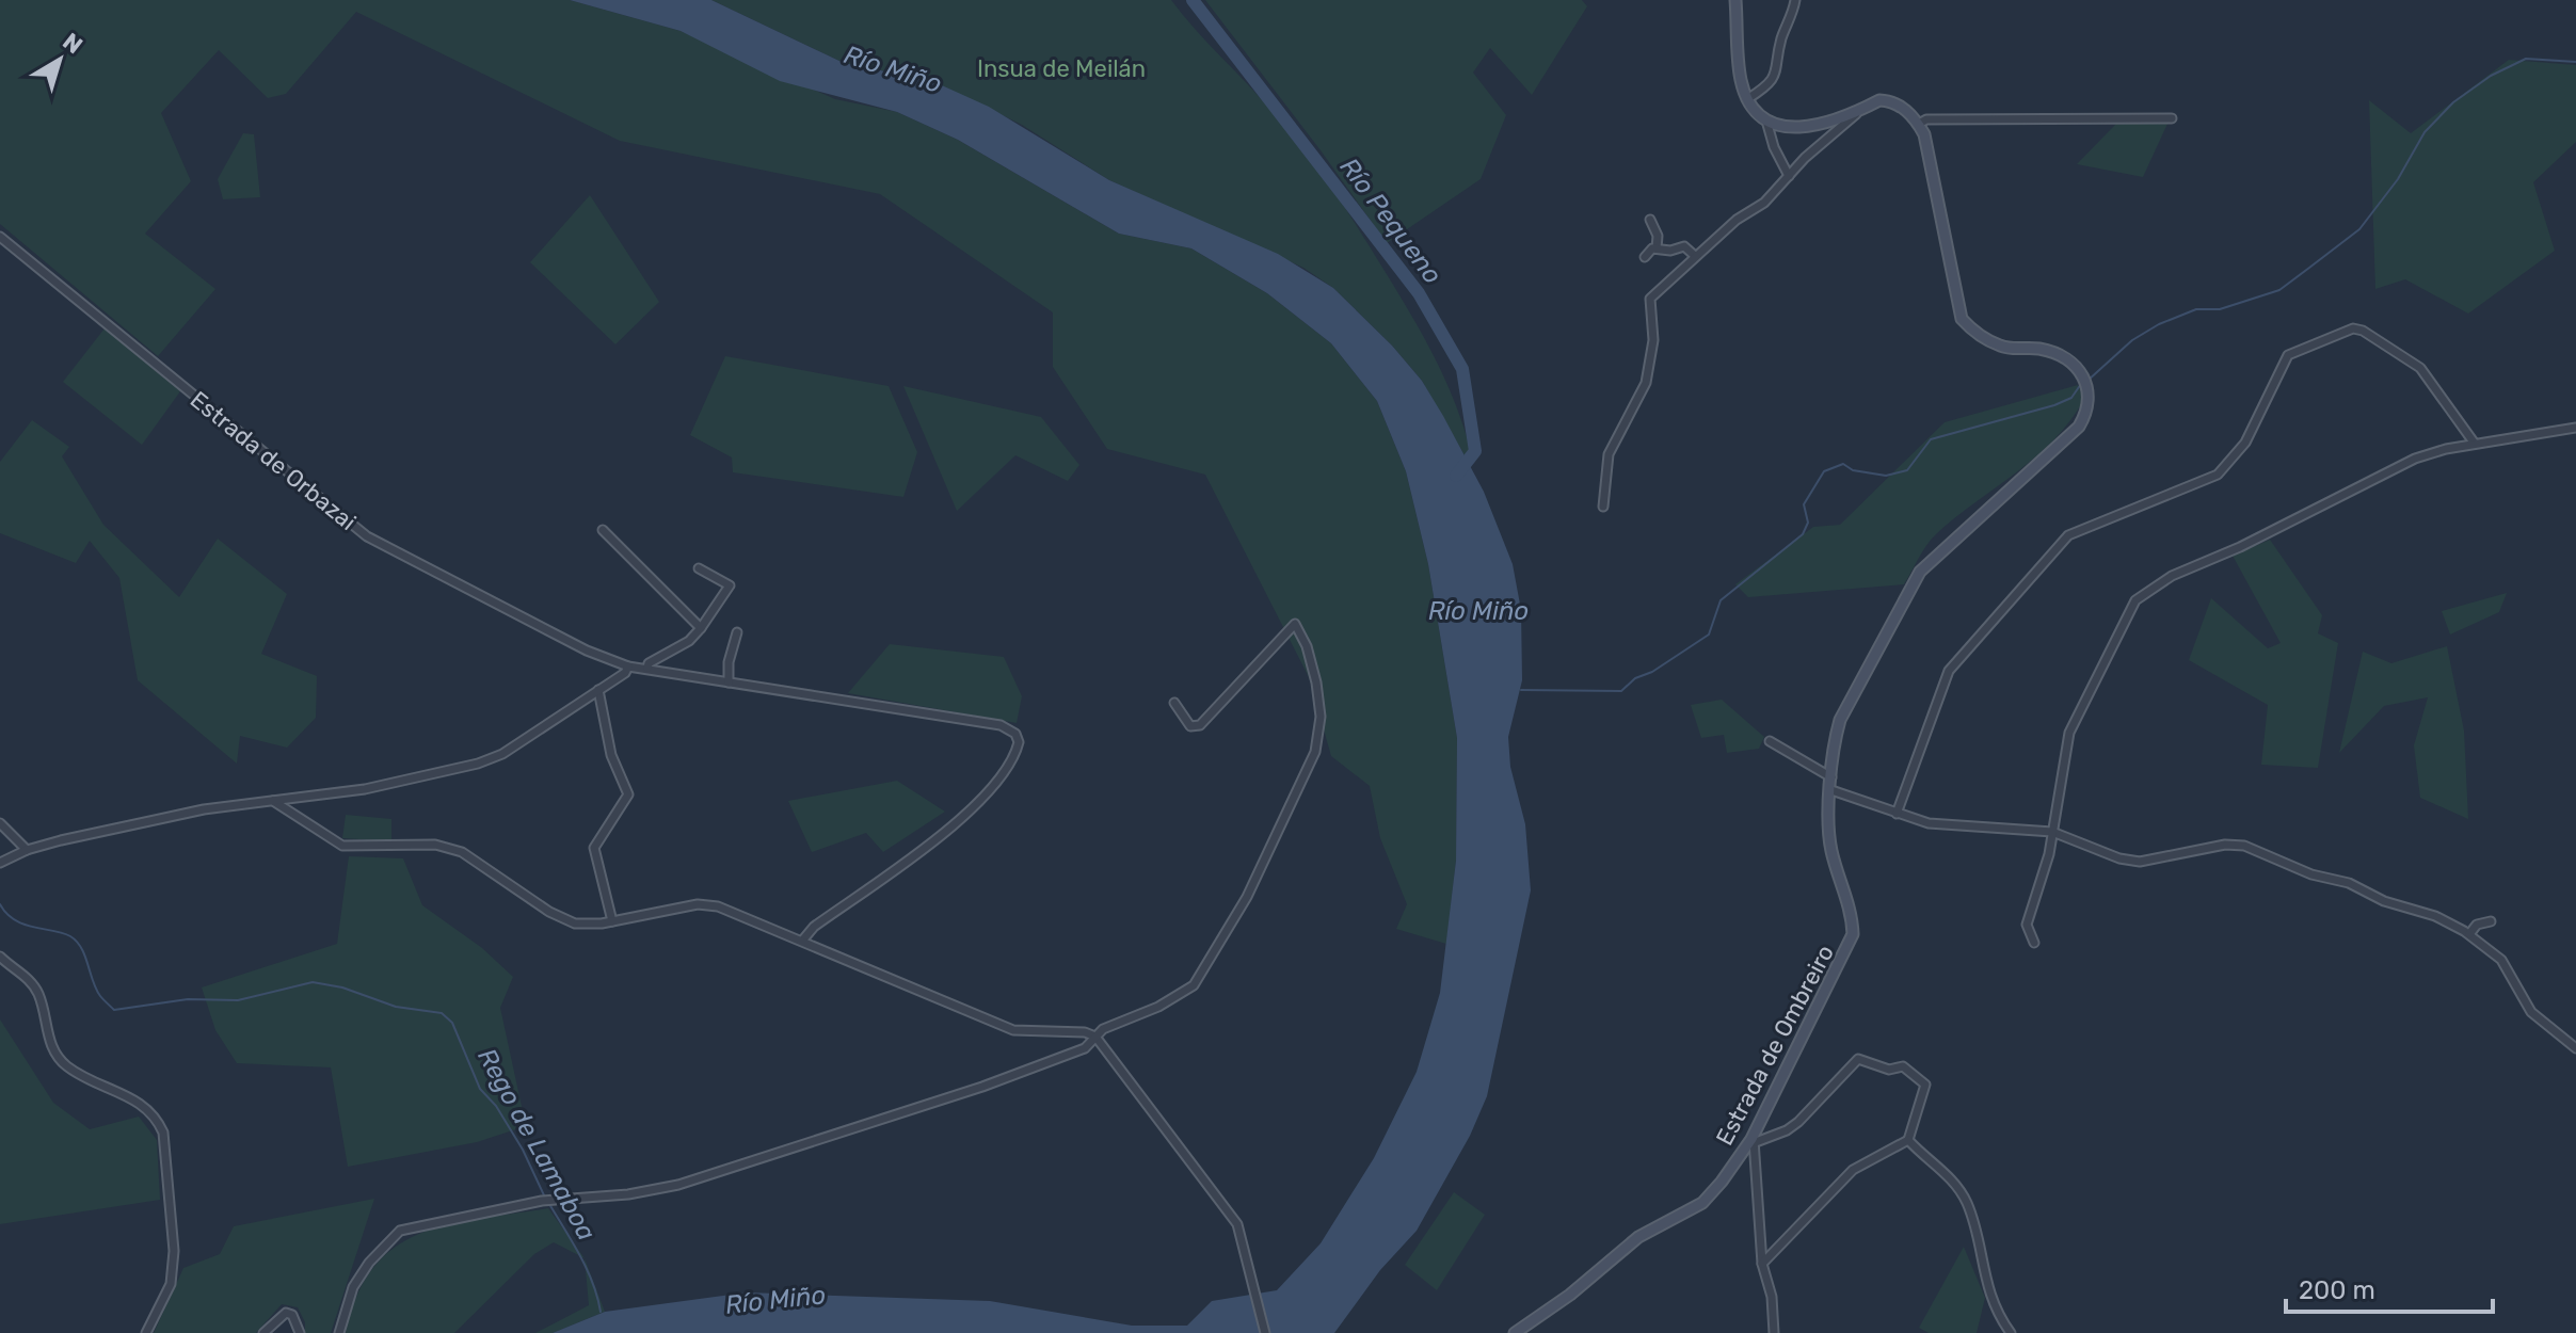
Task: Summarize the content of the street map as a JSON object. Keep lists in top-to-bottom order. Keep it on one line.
{"streets":{"street":["Estrada de Orbazai","Estrada de Ombreiro"]},"water":["Río Miño","Río Pequeno","Rego de Lamaboa"],"parks":["Insua de Meilán"],"scale_bar":"200 m","north":"top right"}
